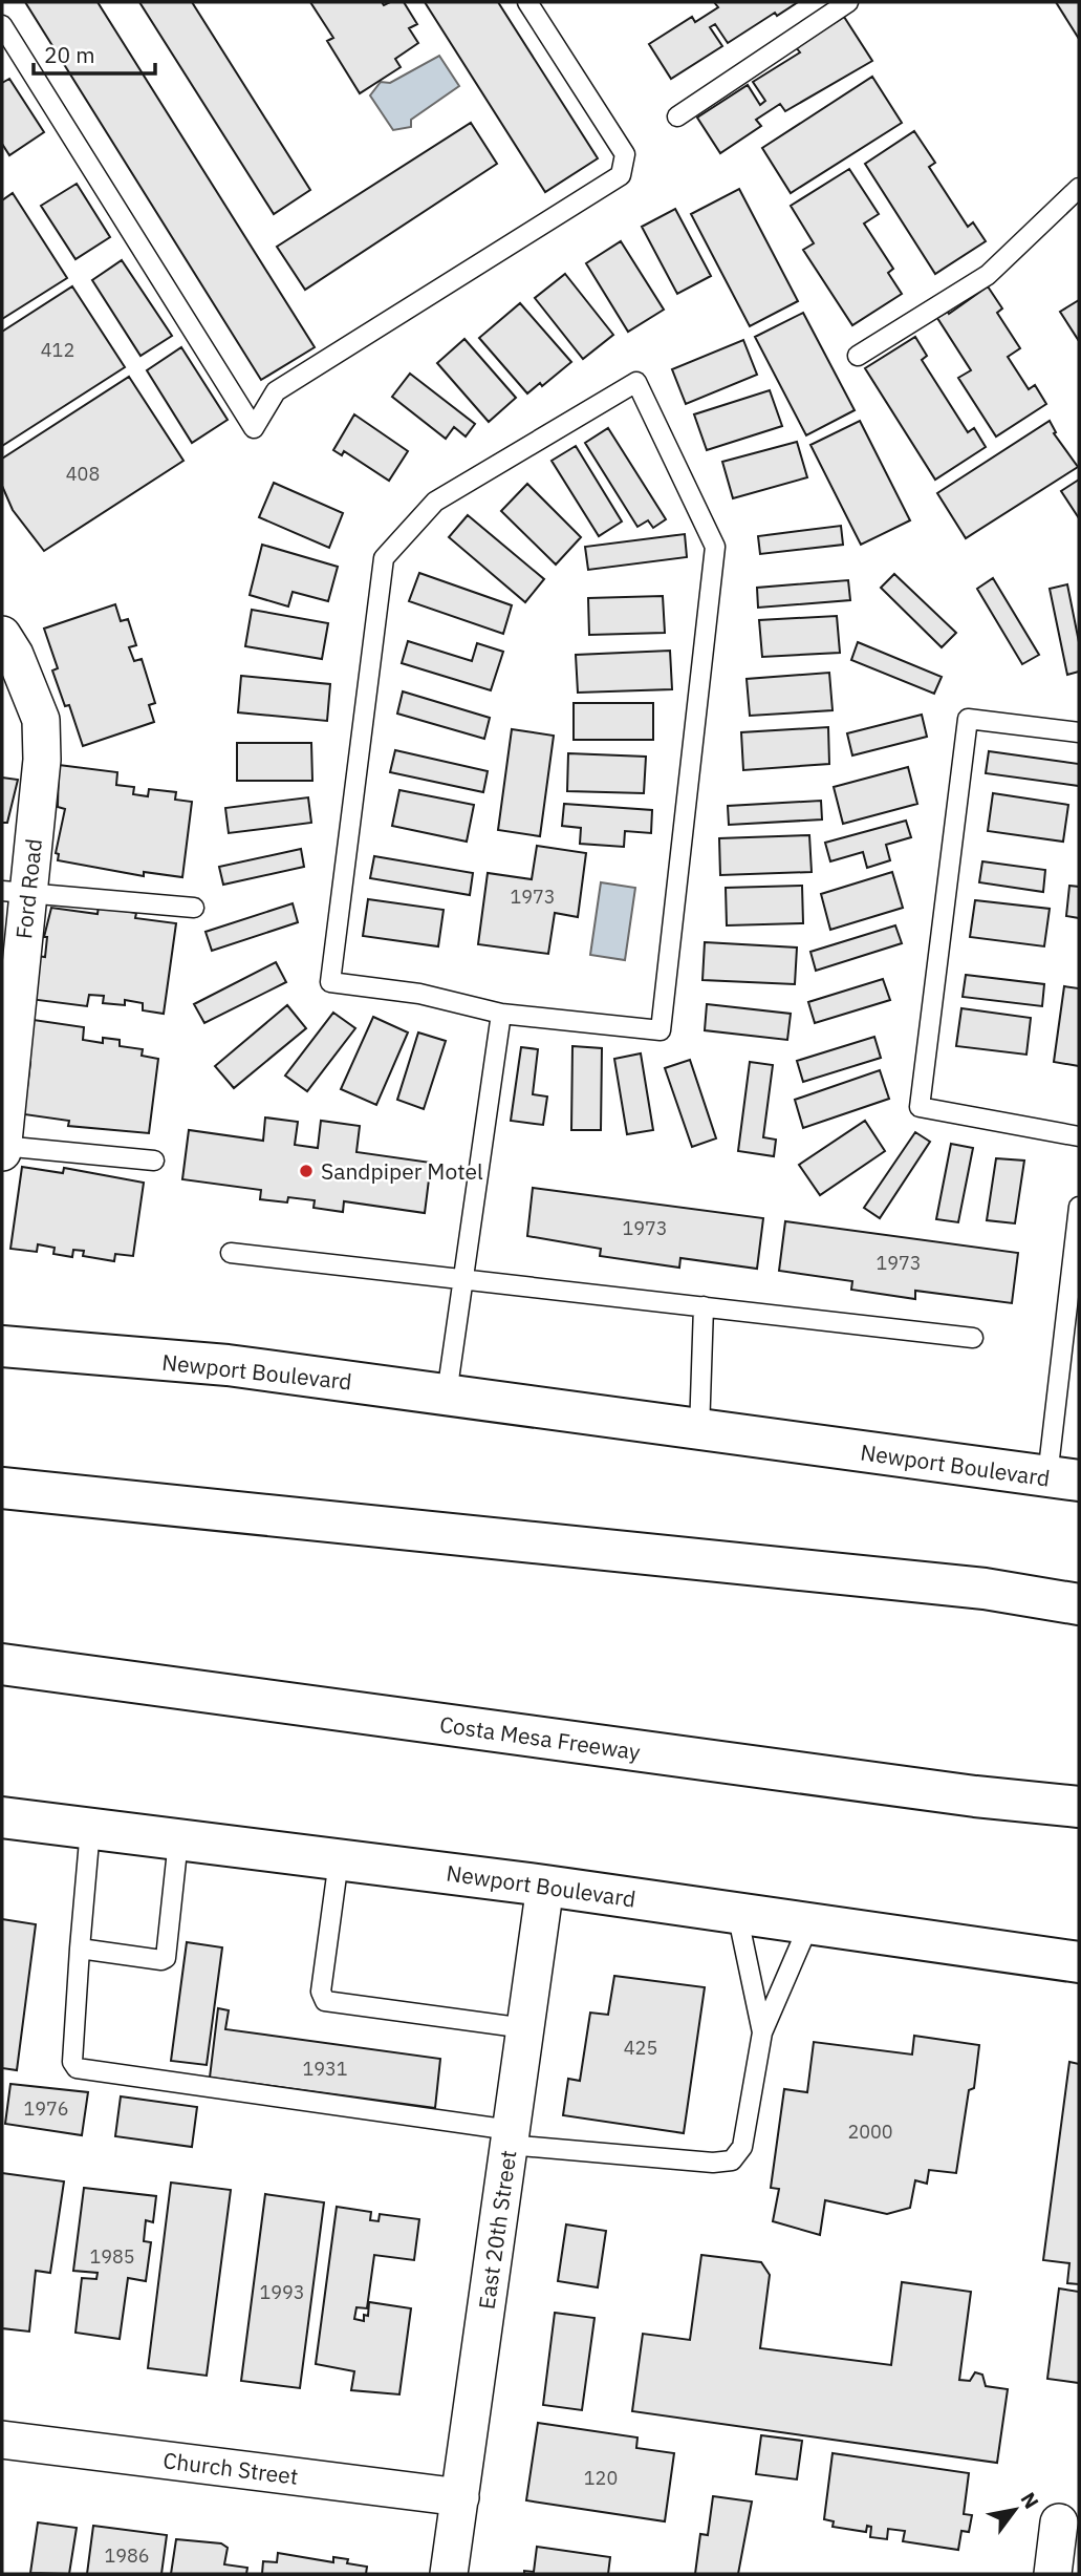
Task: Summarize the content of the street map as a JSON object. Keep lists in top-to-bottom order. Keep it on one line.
{"streets":{"main road":["Newport Boulevard","Costa Mesa Freeway"],"street":["Ford Road","East 20th Street","Church Street"]},"crossings":[["Newport Boulevard","East 20th Street"],["East 20th Street","Church Street"]],"places":["Sandpiper Motel"],"house_numbers":["412","408","1973","1973","1973","425","1931","1976","2000","1985","1993","120","1986"],"scale_bar":"20 m","north":"top right"}
